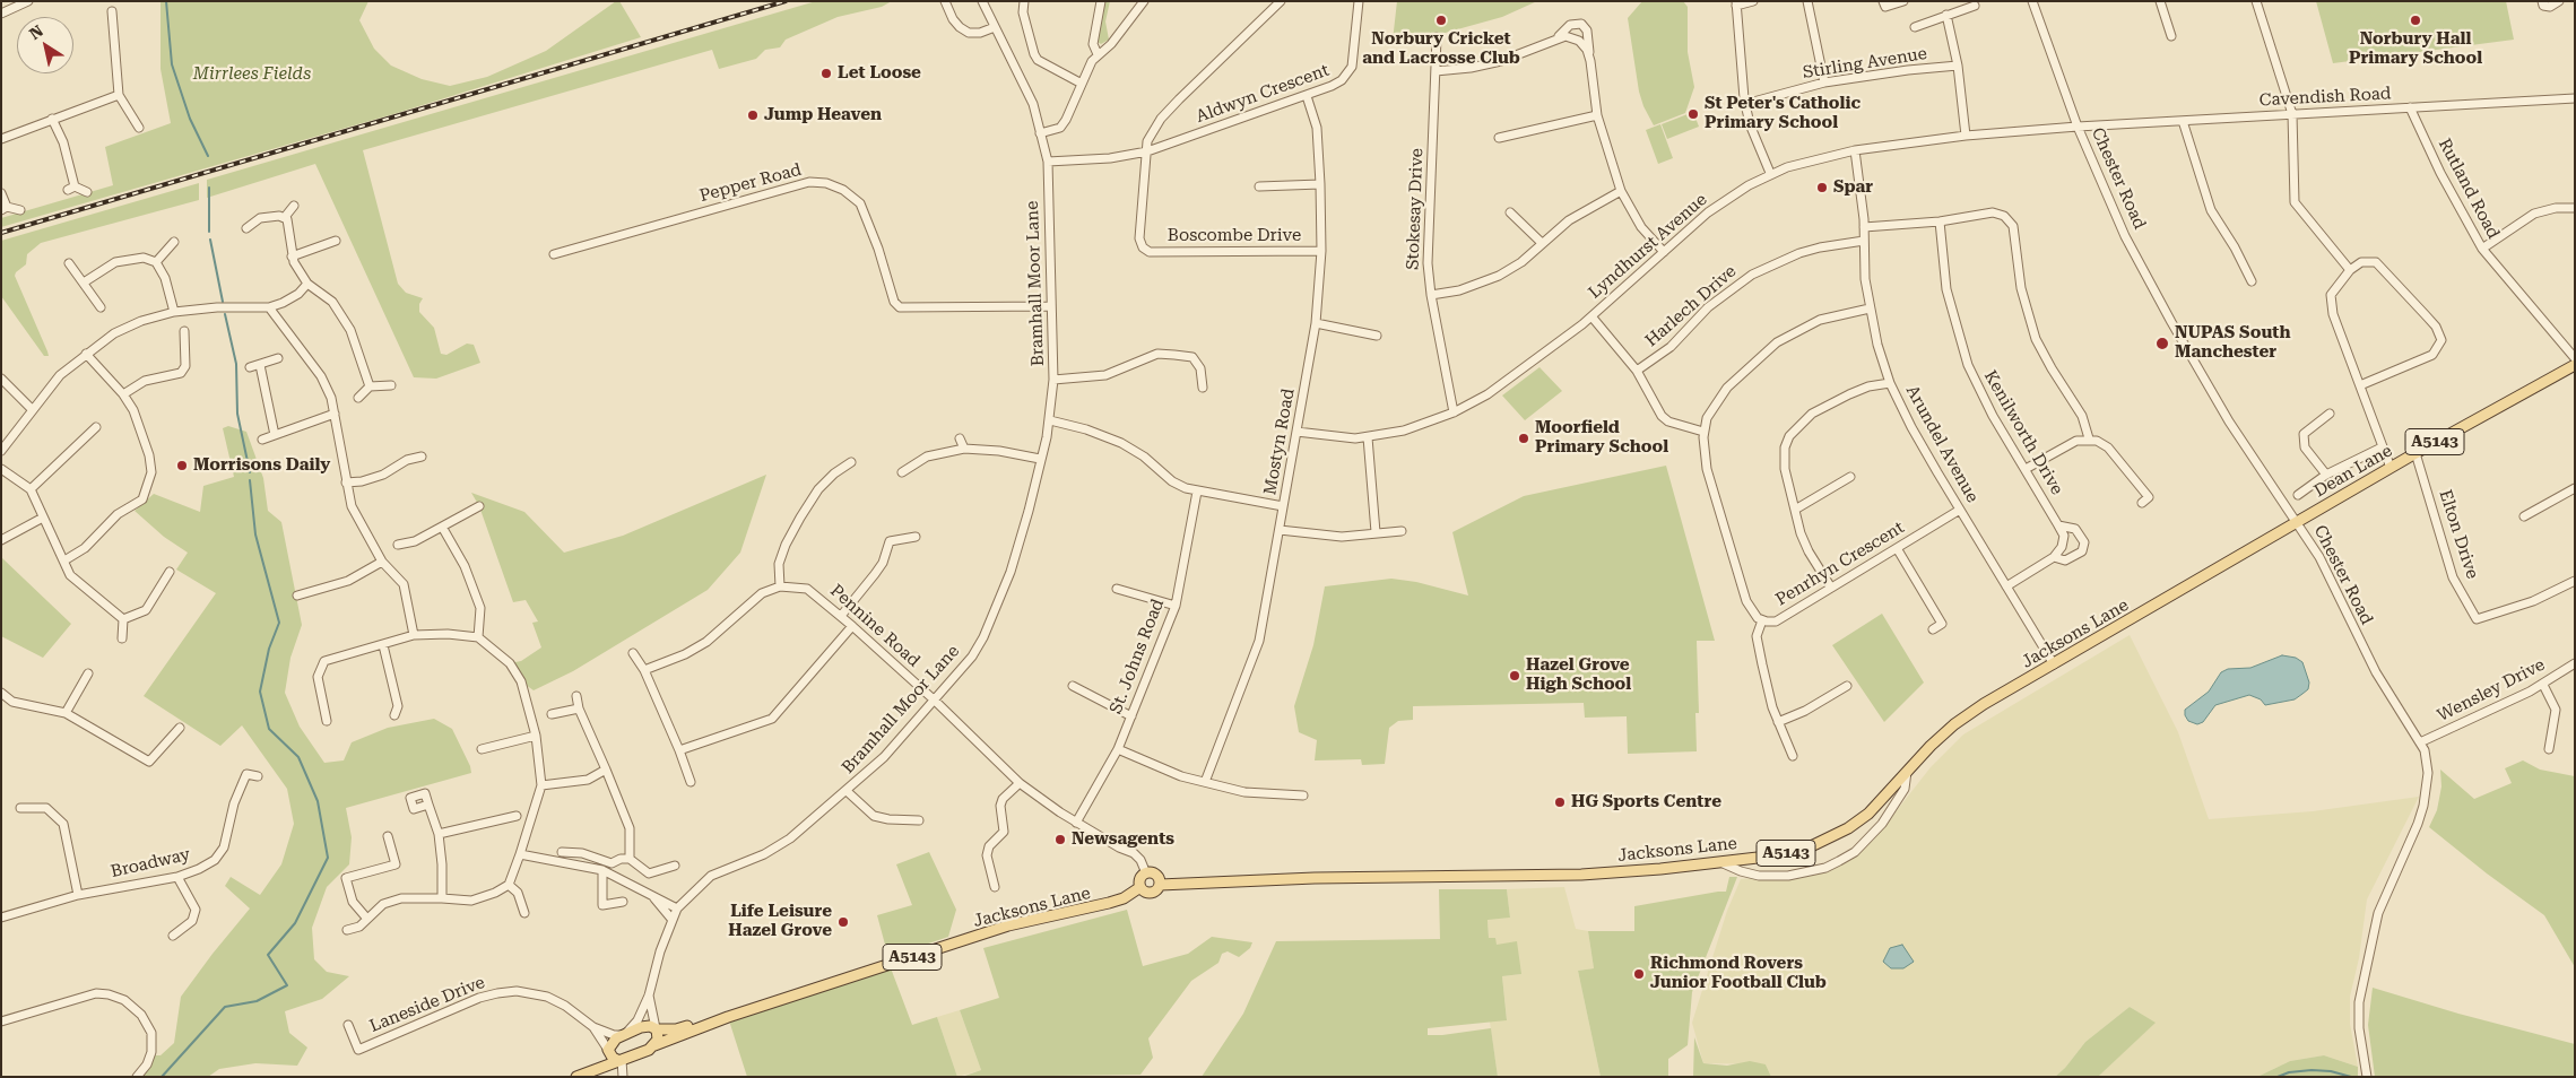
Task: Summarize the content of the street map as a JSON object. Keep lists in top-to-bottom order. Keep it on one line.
{"streets":{"main road":["A5143","Dean Lane","Jacksons Lane"],"street":["Stirling Avenue","Aldwyn Crescent","Cavendish Road","Chester Road","Pepper Road","Rutland Road","Stokesay Drive","Boscombe Drive","Lyndhurst Avenue","Bramhall Moor Lane","Harlech Drive","Kenilworth Drive","Mostyn Road","Arundel Avenue","Elton Drive","Penrhyn Crescent","Pennine Road","St. Johns Road","Wensley Drive","Broadway","Laneside Drive"]},"crossings":[["Aldwyn Crescent","Boscombe Drive"],["Aldwyn Crescent","Bramhall Moor Lane"],["Aldwyn Crescent","Mostyn Road"],["Cavendish Road","Chester Road"],["Cavendish Road","Rutland Road"],["Cavendish Road","Lyndhurst Avenue"],["Chester Road","Lyndhurst Avenue"],["Chester Road","Dean Lane"],["Chester Road","Jacksons Lane"],["Chester Road","Wensley Drive"],["Pepper Road","Bramhall Moor Lane"],["Stokesay Drive","Lyndhurst Avenue"],["Boscombe Drive","Mostyn Road"],["Lyndhurst Avenue","Mostyn Road"],["Lyndhurst Avenue","Arundel Avenue"],["Bramhall Moor Lane","Pennine Road"],["Bramhall Moor Lane","Jacksons Lane"],["Bramhall Moor Lane","Laneside Drive"],["Harlech Drive","Arundel Avenue"],["Kenilworth Drive","Arundel Avenue"],["Arundel Avenue","Penrhyn Crescent"],["Arundel Avenue","Jacksons Lane"],["Dean Lane","Elton Drive"],["Dean Lane","Jacksons Lane"],["Pennine Road","Jacksons Lane"],["Pennine Road","St. Johns Road"],["Jacksons Lane","Laneside Drive"]],"parks":["Mirrlees Fields"],"places":["Norbury Cricket and Lacrosse Club","Norbury Hall Primary School","Let Loose","St Peter's Catholic Primary School","Jump Heaven","Spar","NUPAS South Manchester","Moorfield Primary School","Morrisons Daily","Hazel Grove High School","HG Sports Centre","Newsagents","Life Leisure Hazel Grove","Richmond Rovers Junior Football Club"],"north":"top left"}
